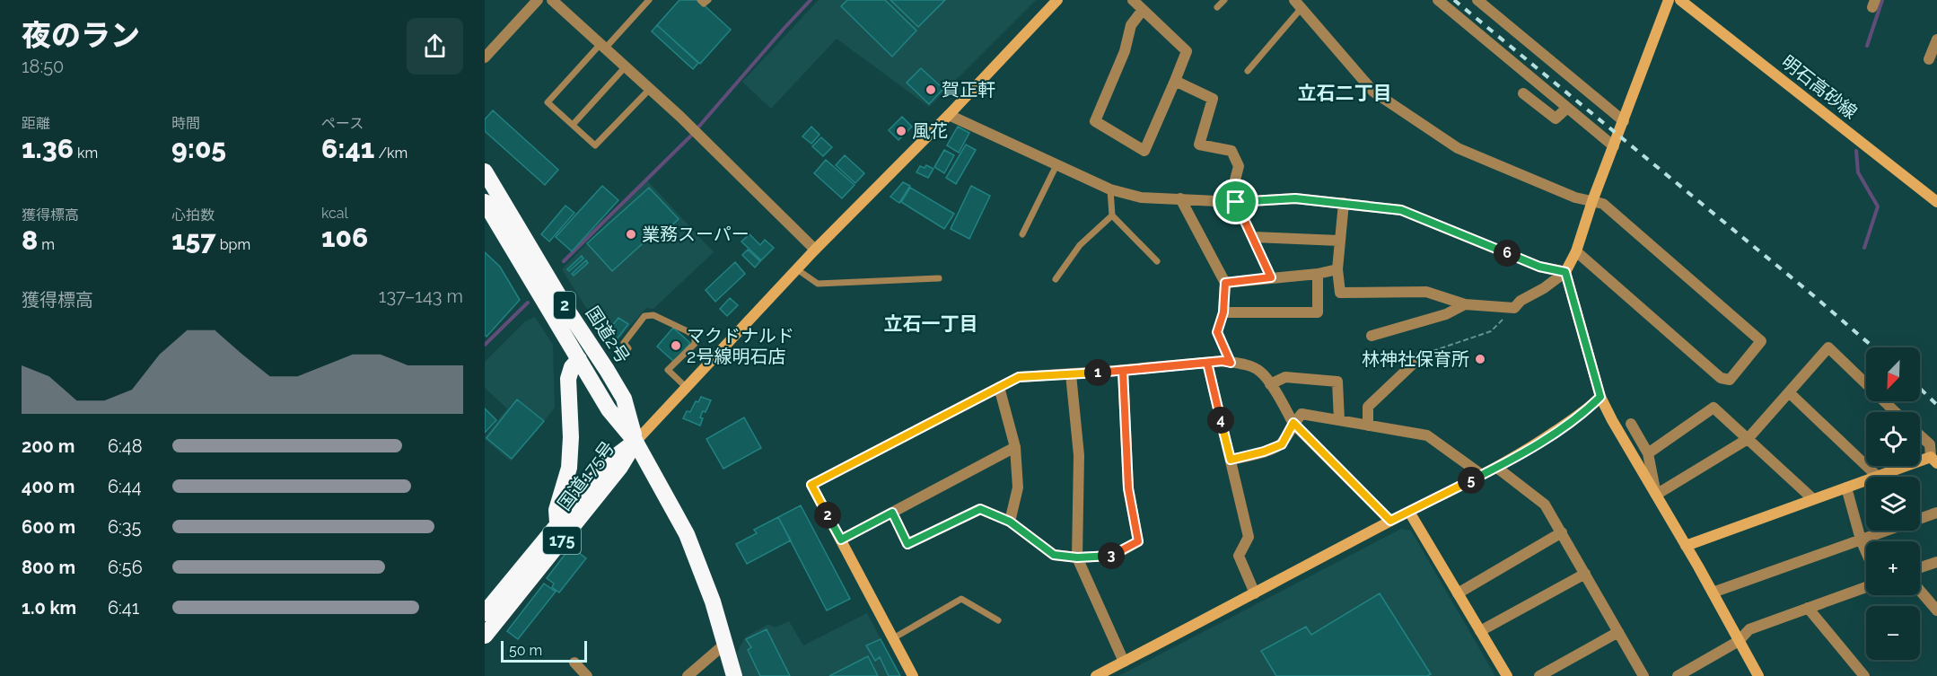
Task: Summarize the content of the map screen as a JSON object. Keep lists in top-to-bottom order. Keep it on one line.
{"streets":{"highway":["2","国道2号","国道175号","175"],"street":["明石高砂線"]},"crossings":[["国道2号","国道175号"],["国道2号","175"],["国道175号","175"]],"districts":["立石二丁目","立石一丁目"],"places":["賀正軒","風花","業務スーパー","マクドナルド 2号線明石店","林神社保育所"],"scale_bar":"50 m","north":"bottom left","page":{"heading":["夜のラン","18:50"],"stats":[["距離","1.36 km"],["時間","9:05"],["ペース","6:41 /km"],["獲得標高","8 m"],["心拍数","157 bpm"],["kcal","106"]],"pins":["6","1","4","5","2","3"],"chart":["獲得標高","137–143 m"],"map_buttons":["+","−"],"list":[{"name":"200 m","note":"6:48"},{"name":"400 m","note":"6:44"},{"name":"600 m","note":"6:35"},{"name":"800 m","note":"6:56"},{"name":"1.0 km","note":"6:41"}],"scale":"50 m"}}
